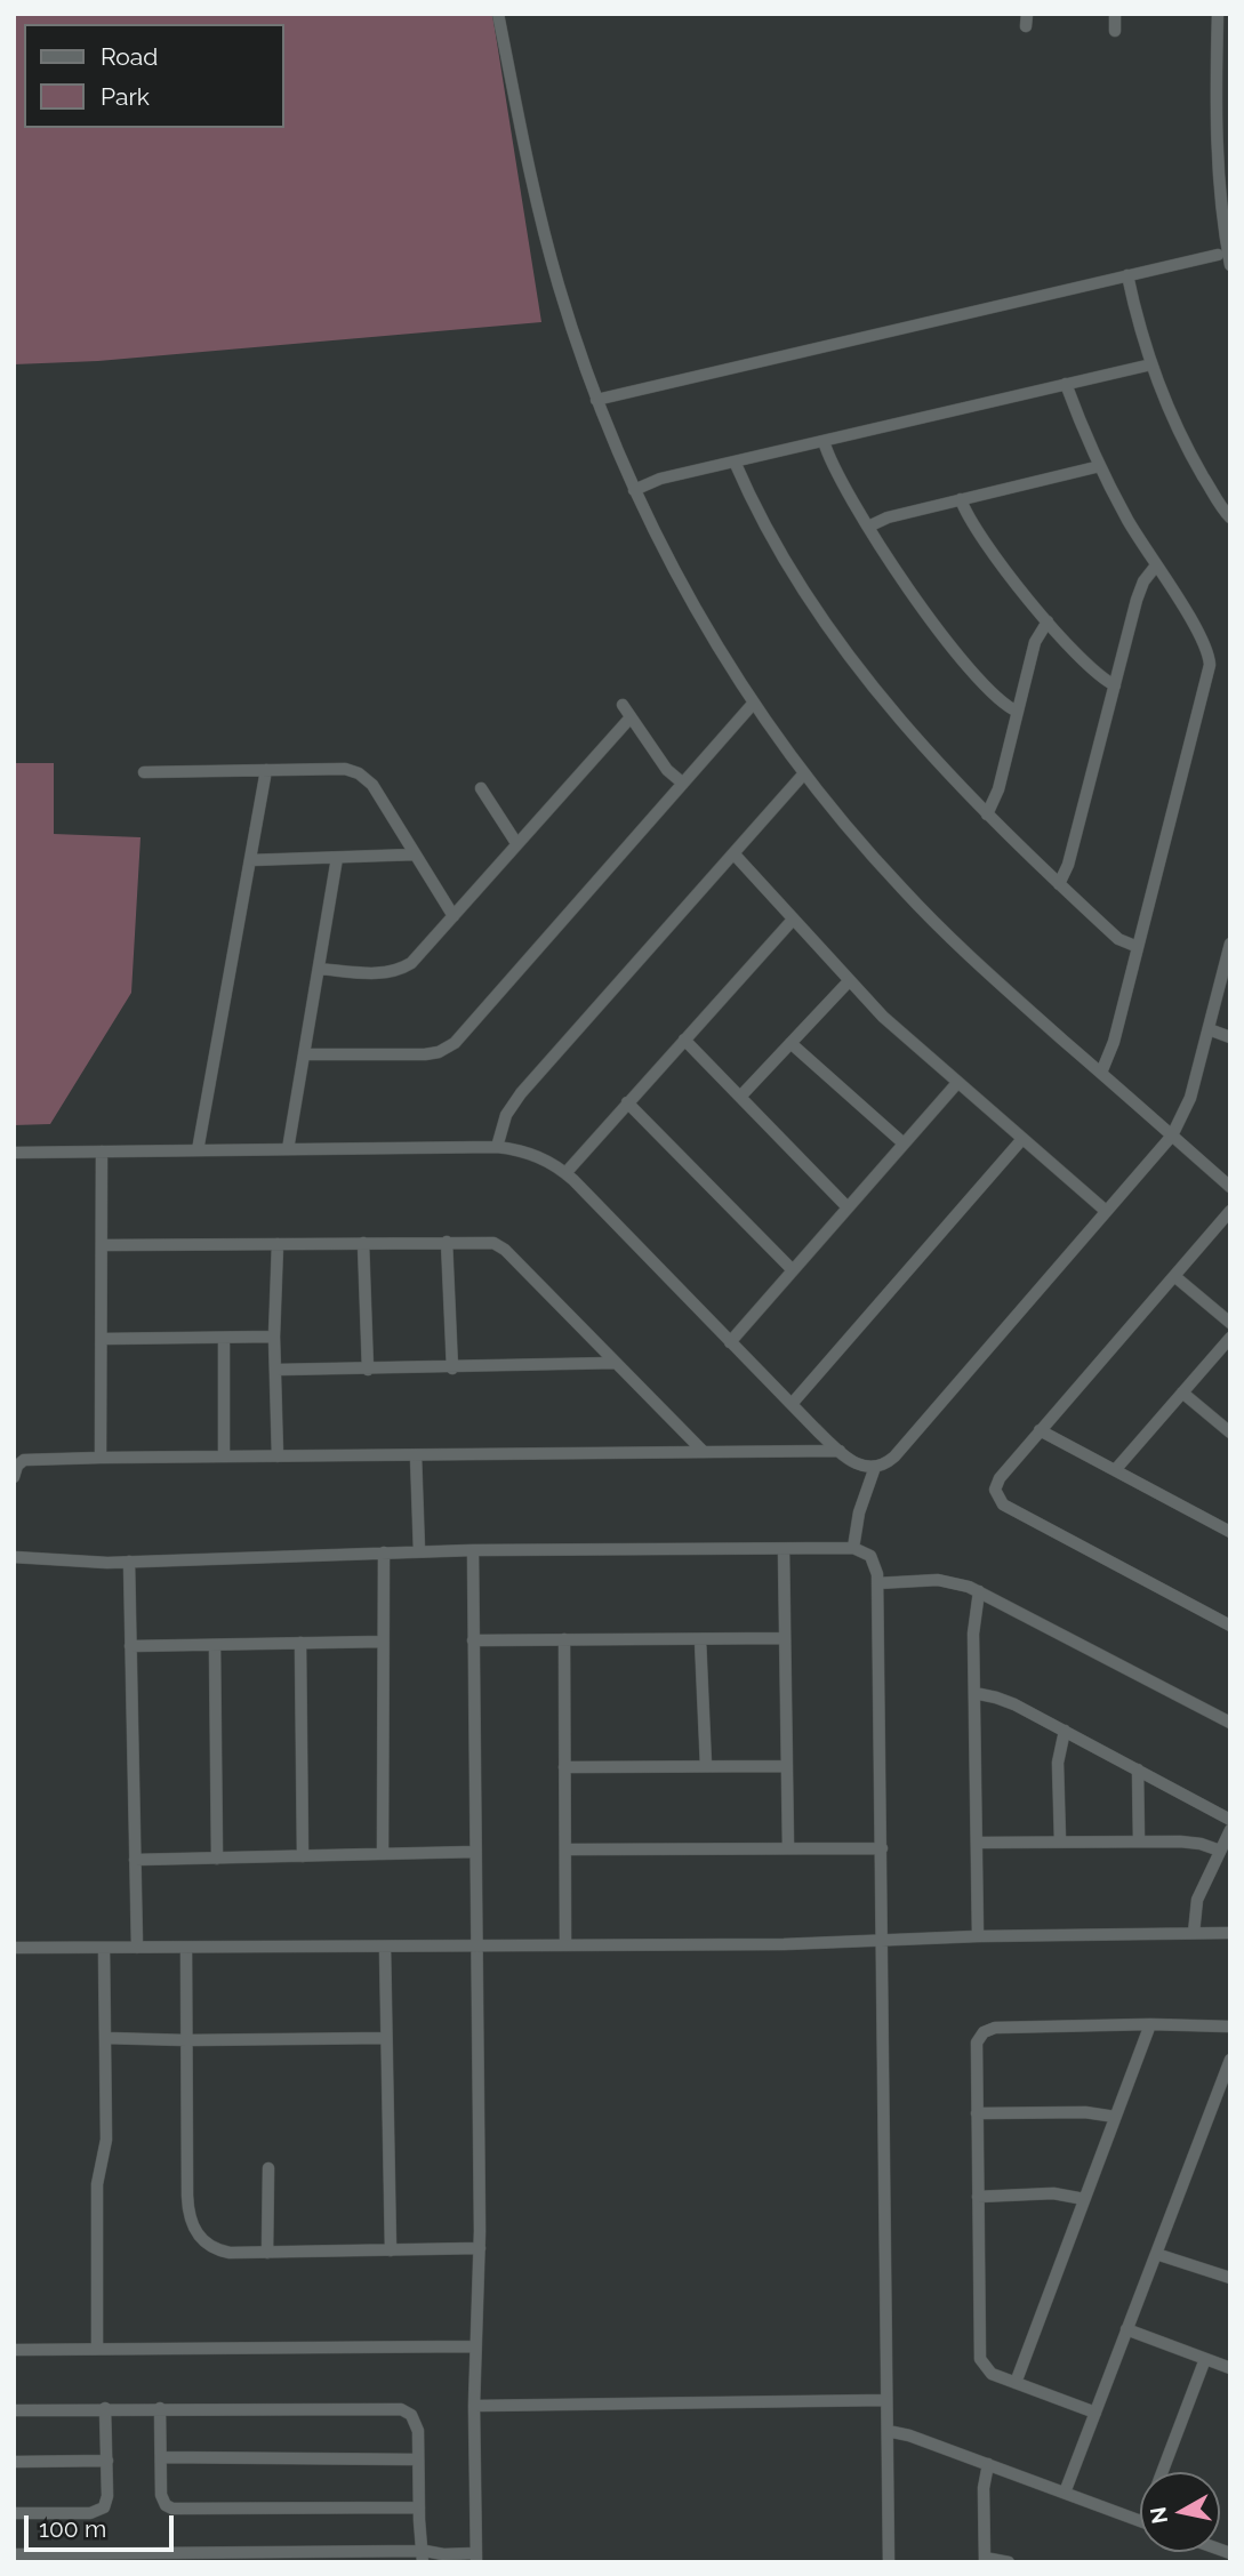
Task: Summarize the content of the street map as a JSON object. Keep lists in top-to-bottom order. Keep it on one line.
{"legend":["Road","Park"],"scale_bar":"100 m","north":"left"}
